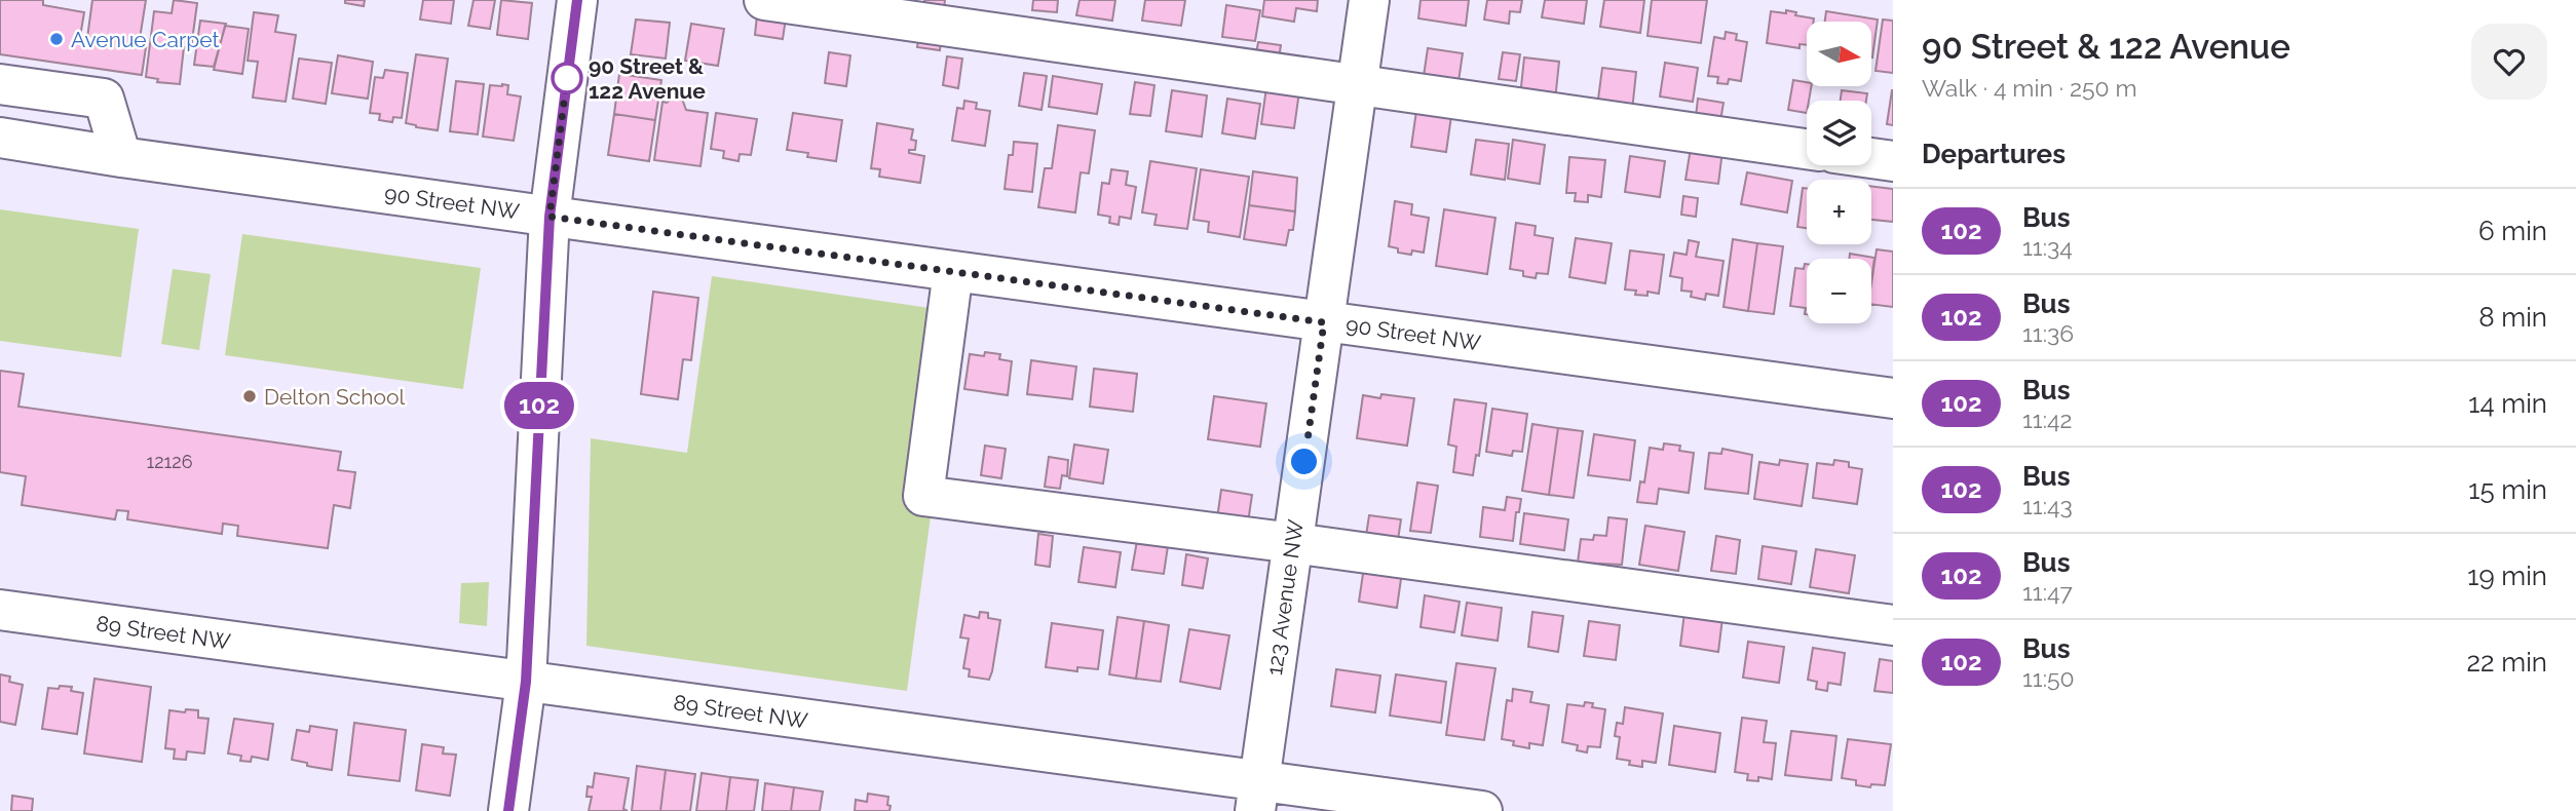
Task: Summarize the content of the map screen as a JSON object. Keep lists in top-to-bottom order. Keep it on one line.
{"streets":{"street":["90 Street NW","123 Avenue NW","89 Street NW"]},"crossings":[["90 Street NW","123 Avenue NW"],["123 Avenue NW","89 Street NW"]],"places":["Avenue Carpet","90 Street & 122 Avenue","Delton School"],"lines":["bus line 102"],"house_numbers":["12126"],"north":"right","page":{"on_map":"102","heading":[["90 Street & 122 Avenue","Walk · 4 min · 250 m"],"Departures"],"map_buttons":["+","−"],"list":[{"mark":"102","name":"Bus","note":"11:34","value":"6 min"},{"mark":"102","name":"Bus","note":"11:36","value":"8 min"},{"mark":"102","name":"Bus","note":"11:42","value":"14 min"},{"mark":"102","name":"Bus","note":"11:43","value":"15 min"},{"mark":"102","name":"Bus","note":"11:47","value":"19 min"},{"mark":"102","name":"Bus","note":"11:50","value":"22 min"}]}}
